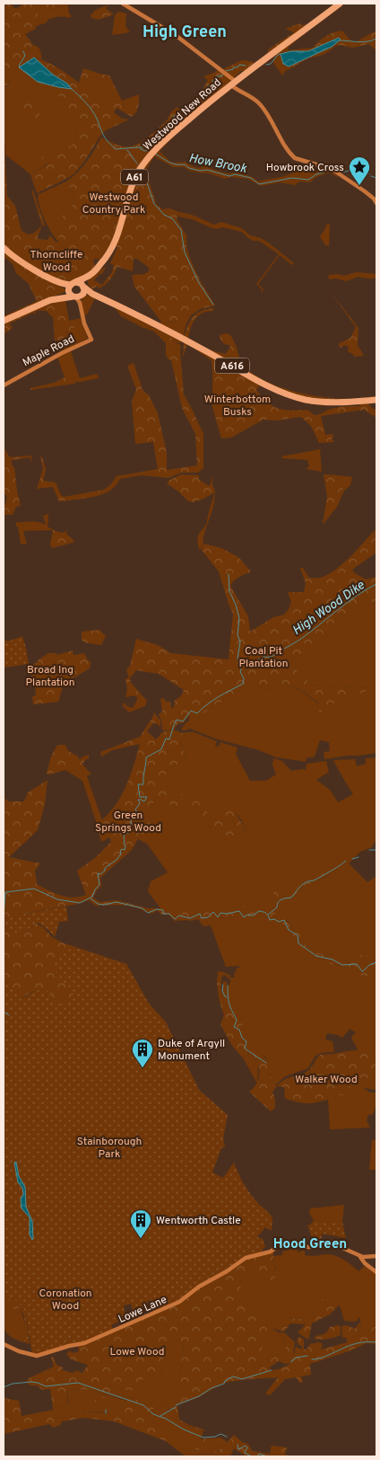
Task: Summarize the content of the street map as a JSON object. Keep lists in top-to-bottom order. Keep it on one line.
{"streets":{"highway":["Westwood New Road","A61","A616"],"street":["Maple Road","Lowe Lane"]},"crossings":[["Westwood New Road","Maple Road"],["Westwood New Road","A616"],["Maple Road","A616"]],"districts":["High Green","Hood Green"],"water":["How Brook","High Wood Dike"],"parks":["Westwood Country Park","Thorncliffe Wood","Winterbottom Busks","Coal Pit Plantation","Broad Ing Plantation","Green Springs Wood","Walker Wood","Stainborough Park","Coronation Wood","Lowe Wood"],"places":{"place":["Howbrook Cross"],"building":["Duke of Argyll Monument","Wentworth Castle"]}}
